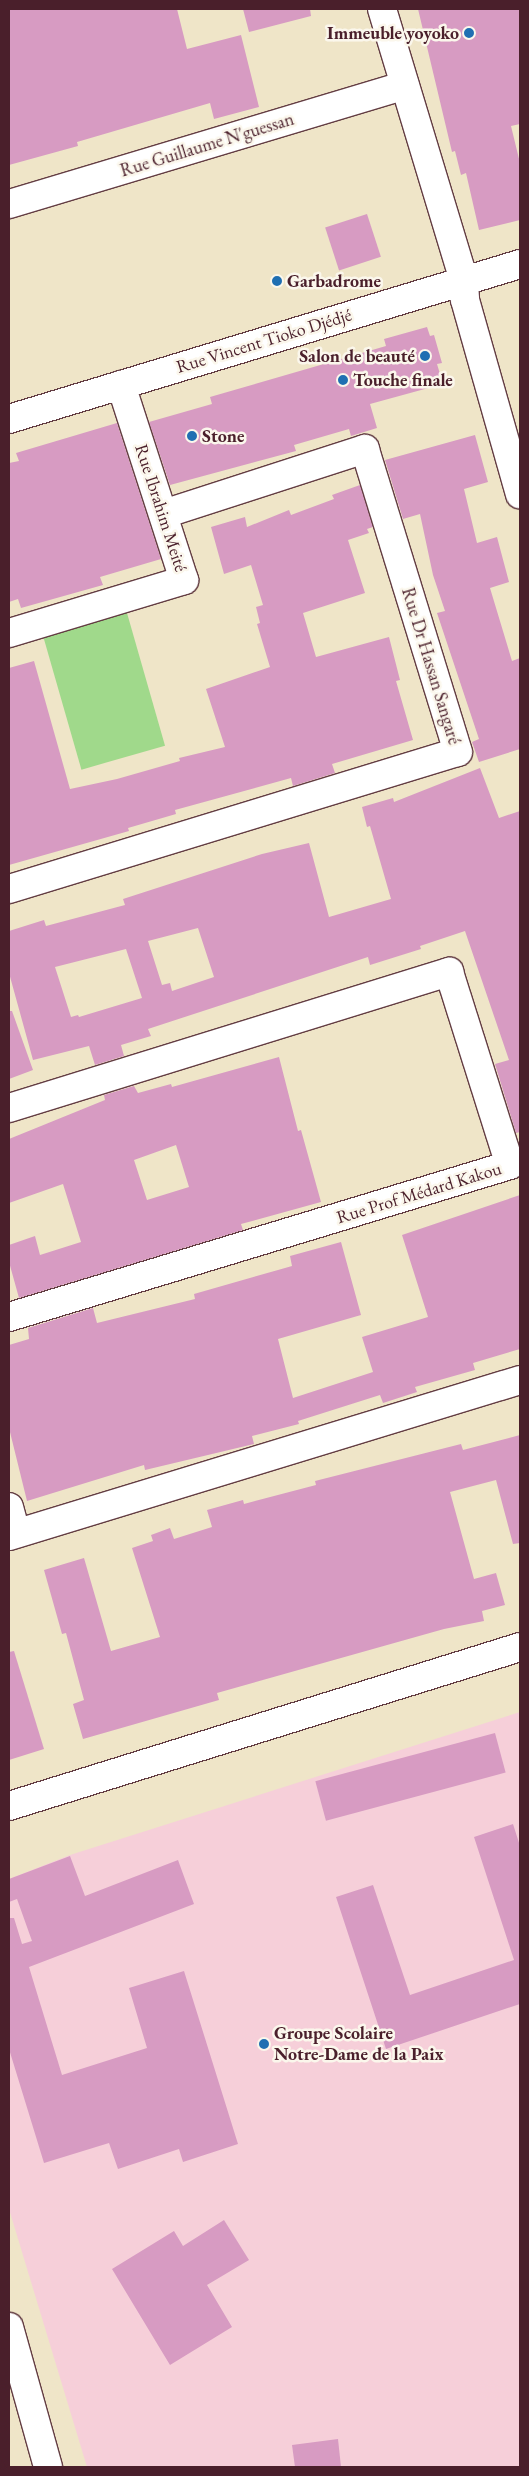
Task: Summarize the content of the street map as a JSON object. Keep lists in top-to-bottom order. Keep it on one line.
{"streets":{"street":["Rue Guillaume N'guessan","Rue Vincent Tioko Djédjé","Rue Ibrahim Meité","Rue Dr Hassan Sangaré","Rue Prof Médard Kakou"]},"crossings":[["Rue Vincent Tioko Djédjé","Rue Ibrahim Meité"],["Rue Ibrahim Meité","Rue Dr Hassan Sangaré"]],"places":["Immeuble yoyoko","Garbadrome","Salon de beauté","Touche finale","Stone","Groupe Scolaire Notre-Dame de la Paix"]}
